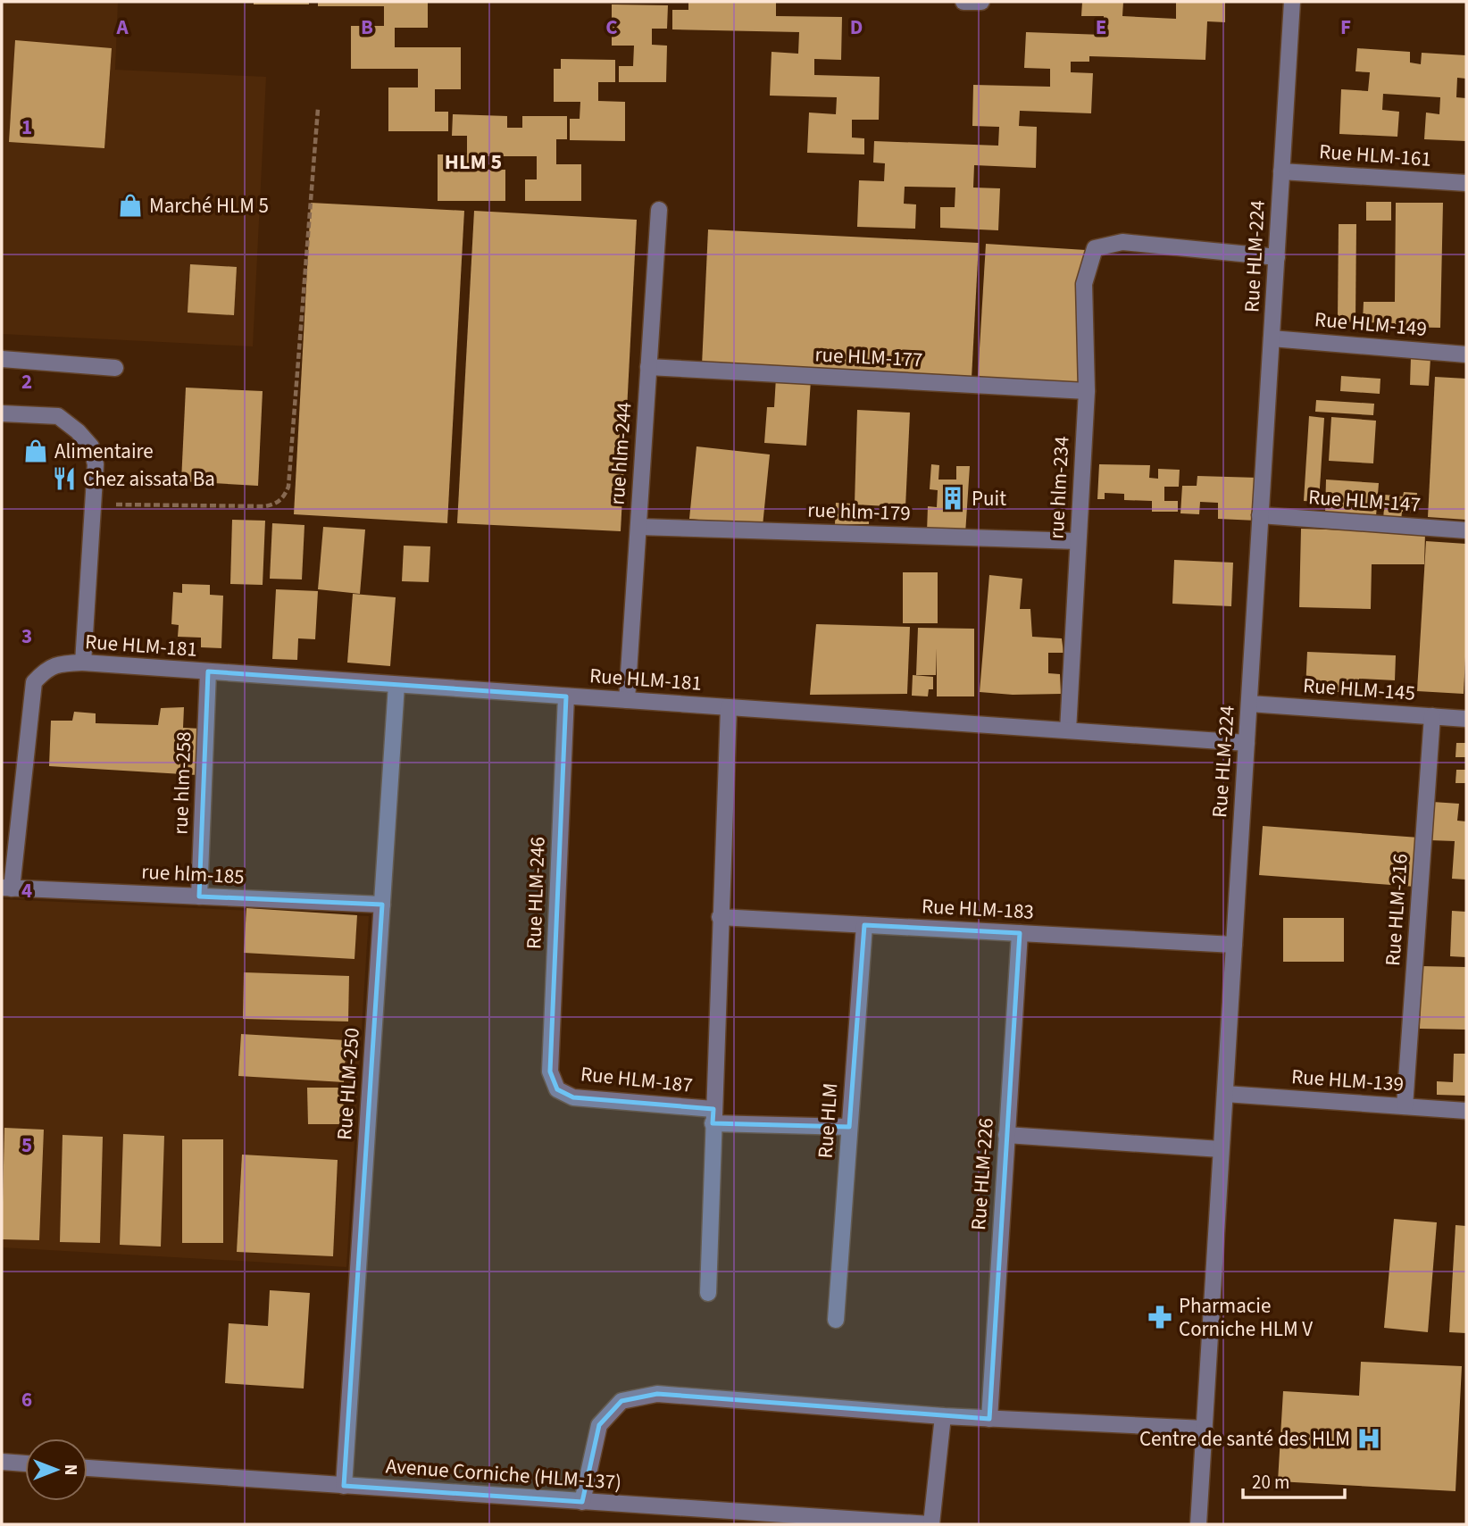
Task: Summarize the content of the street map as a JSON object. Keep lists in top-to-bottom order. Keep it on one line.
{"streets":{"street":["Rue HLM-161","Rue HLM-224","Rue HLM-149","rue HLM-177","rue hlm-244","rue hlm-234","Rue HLM-147","rue hlm-179","Rue HLM-181","Rue HLM-145","rue hlm-258","rue hlm-185","Rue HLM-246","Rue HLM-183","Rue HLM-216","Rue HLM-187","Rue HLM-139","Rue HLM-250","Rue HLM","Rue HLM-226","Avenue Corniche (HLM-137)"]},"crossings":[["Rue HLM-161","Rue HLM-224"],["Rue HLM-224","Rue HLM-149"],["Rue HLM-224","rue hlm-234"],["Rue HLM-224","Rue HLM-147"],["Rue HLM-224","Rue HLM-181"],["Rue HLM-224","Rue HLM-145"],["Rue HLM-224","Rue HLM-183"],["Rue HLM-224","Rue HLM-139"],["rue HLM-177","rue hlm-244"],["rue HLM-177","rue hlm-234"],["rue hlm-244","rue hlm-179"],["rue hlm-244","Rue HLM-181"],["rue hlm-234","rue hlm-179"],["rue hlm-234","Rue HLM-181"],["Rue HLM-181","rue hlm-258"],["Rue HLM-181","rue hlm-185"],["Rue HLM-181","Rue HLM-246"],["Rue HLM-181","Rue HLM-250"],["Rue HLM-145","Rue HLM-216"],["rue hlm-258","rue hlm-185"],["rue hlm-185","Rue HLM-250"],["Rue HLM-246","Rue HLM-187"],["Rue HLM-183","Rue HLM"],["Rue HLM-183","Rue HLM-226"],["Rue HLM-216","Rue HLM-139"],["Rue HLM-187","Rue HLM"],["Rue HLM-250","Avenue Corniche (HLM-137)"]],"districts":["HLM 5"],"places":{"shop":["Marché HLM 5","Alimentaire"],"restaurant":["Chez aissata Ba"],"building":["Puit"],"pharmacy":["Pharmacie Corniche HLM V"],"hospital":["Centre de santé des HLM"]},"scale_bar":"20 m","north":"right","grid":{"columns":["A","B","C","D","E","F"],"rows":["1","2","3","4","5","6"]}}
